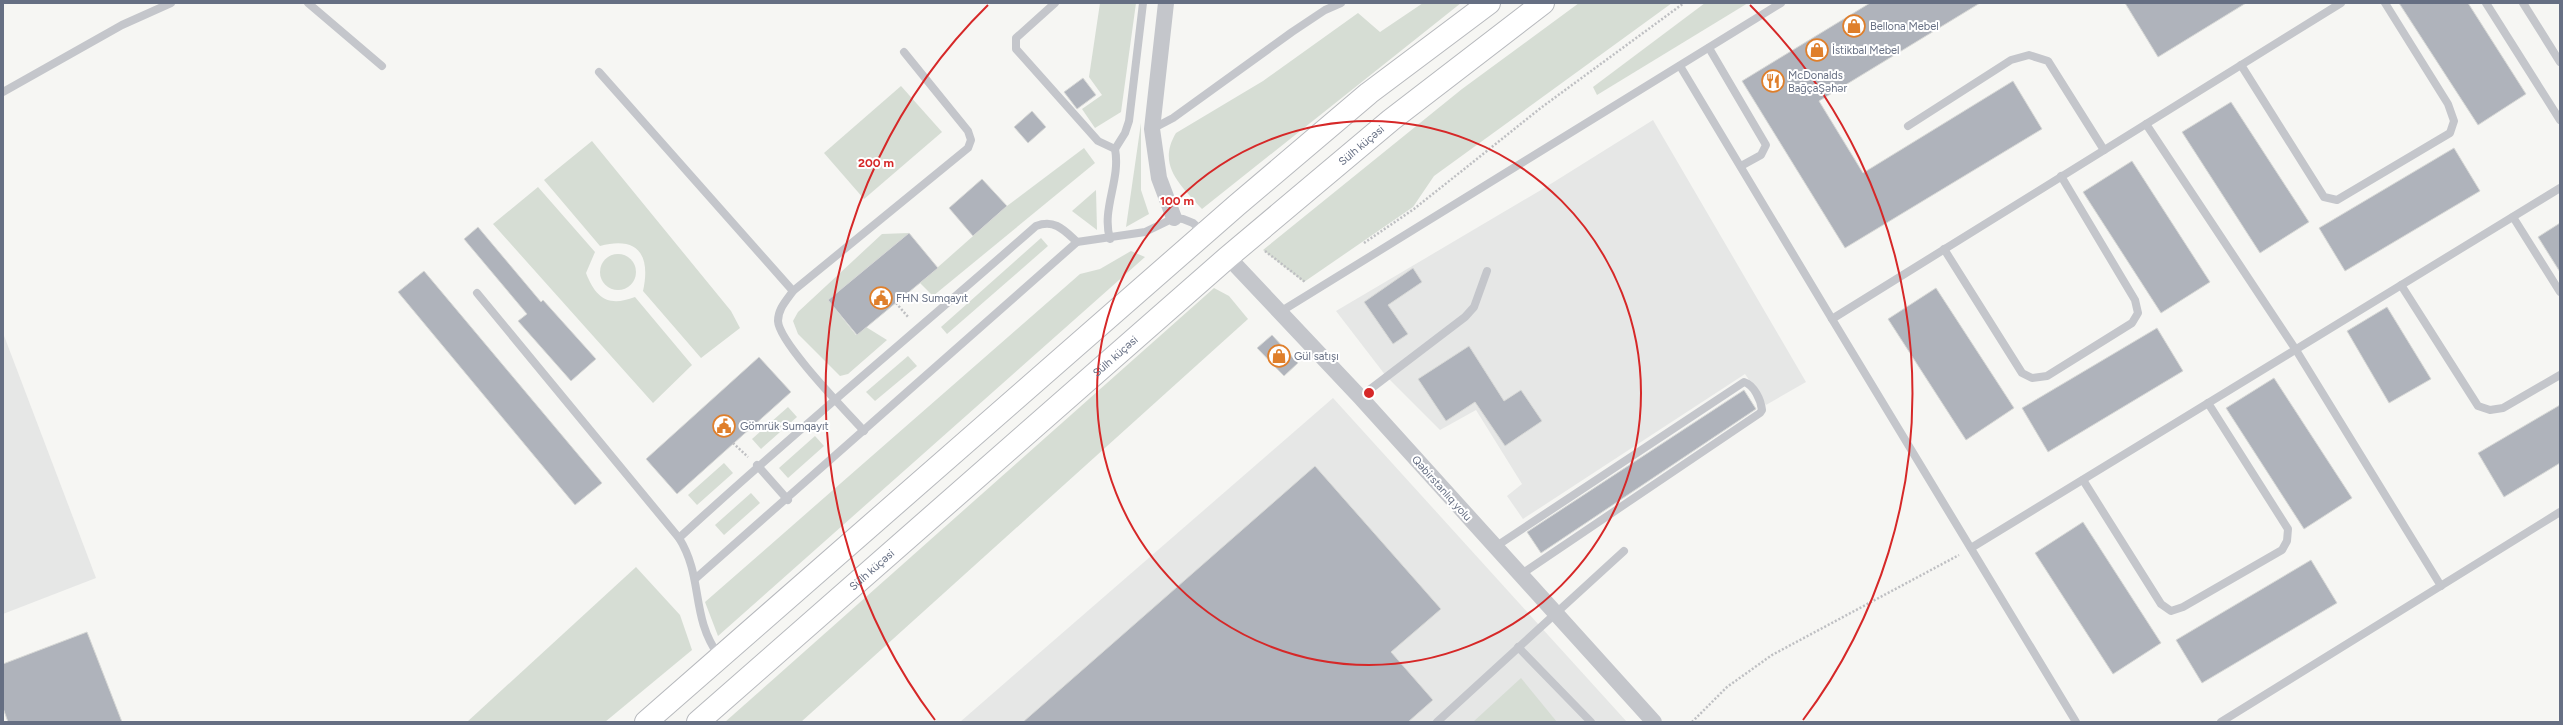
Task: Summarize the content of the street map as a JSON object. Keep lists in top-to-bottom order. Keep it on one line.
{"streets":{"highway":["Sülh küçəsi"],"street":["Qəbirstanlıq yolu"]},"crossings":[["Sülh küçəsi","Qəbirstanlıq yolu"]],"places":{"shop":["Bellona Mebel","İstikbal Mebel","Gül satışı"],"restaurant":["McDonalds BağçaŞəhər"],"public building":["FHN Sumqayıt","Gömrük Sumqayıt"]},"rings":["200 m","100 m"]}
